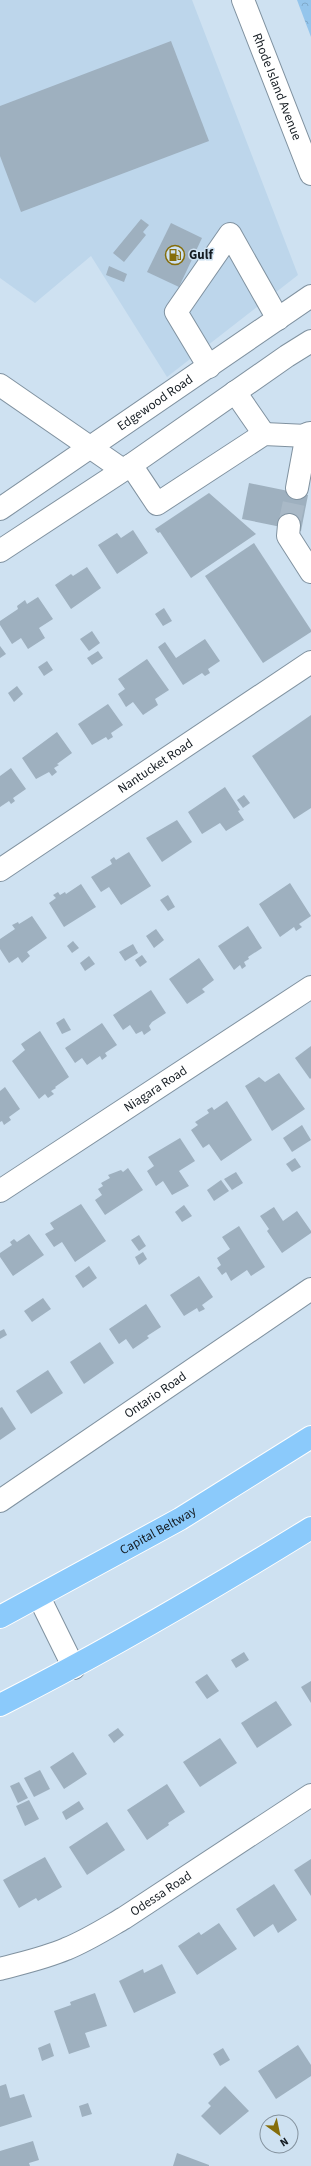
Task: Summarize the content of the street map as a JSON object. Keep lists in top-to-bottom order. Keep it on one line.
{"streets":{"highway":["Capital Beltway"],"street":["Rhode Island Avenue","Edgewood Road","Nantucket Road","Niagara Road","Ontario Road","Odessa Road"]},"places":{"fuel station":["Gulf"]},"north":"bottom right"}
